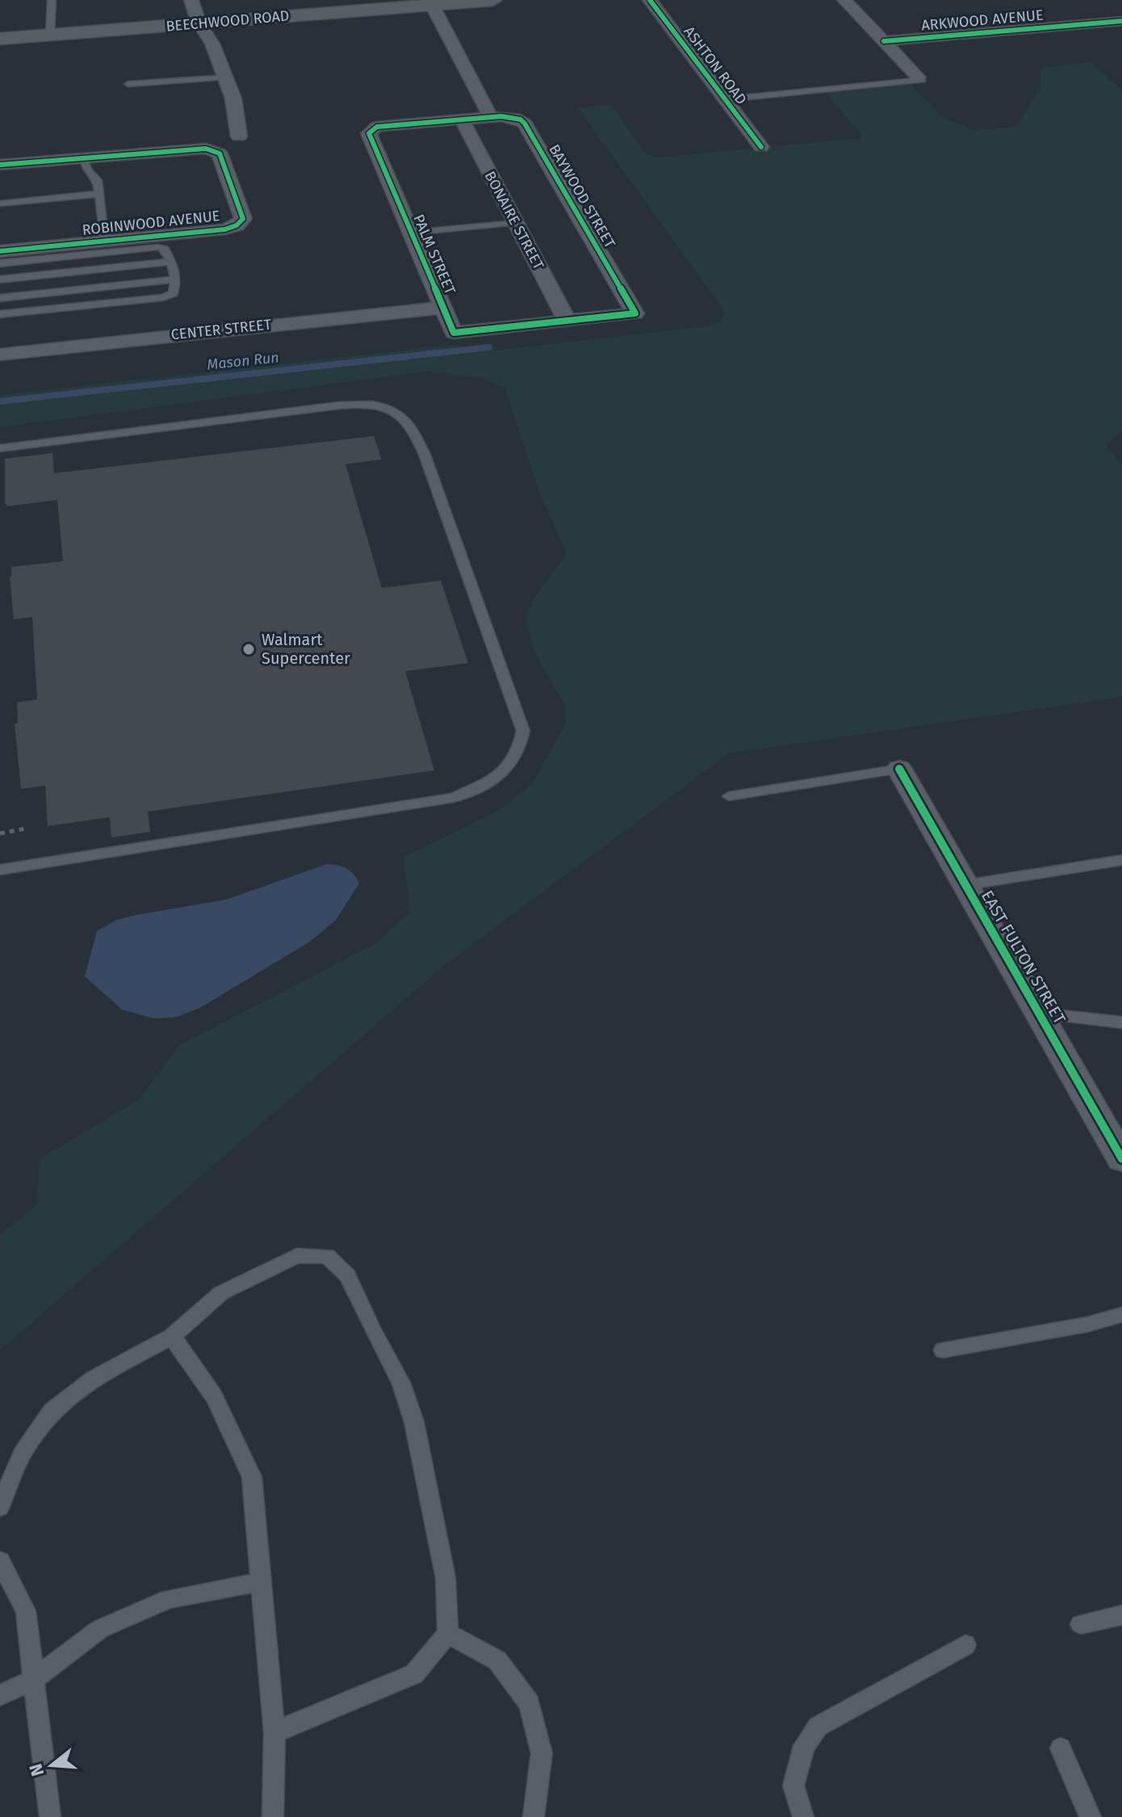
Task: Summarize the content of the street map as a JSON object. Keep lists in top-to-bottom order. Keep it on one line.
{"streets":{"street":["ARKWOOD AVENUE","BEECHWOOD ROAD","ASHTON ROAD","BAYWOOD STREET","BONAIRE STREET","ROBINWOOD AVENUE","PALM STREET","CENTER STREET","EAST FULTON STREET"]},"crossings":[["BAYWOOD STREET","PALM STREET"],["BONAIRE STREET","PALM STREET"],["PALM STREET","CENTER STREET"]],"water":["Mason Run"],"places":["Walmart Supercenter"],"north":"left"}
